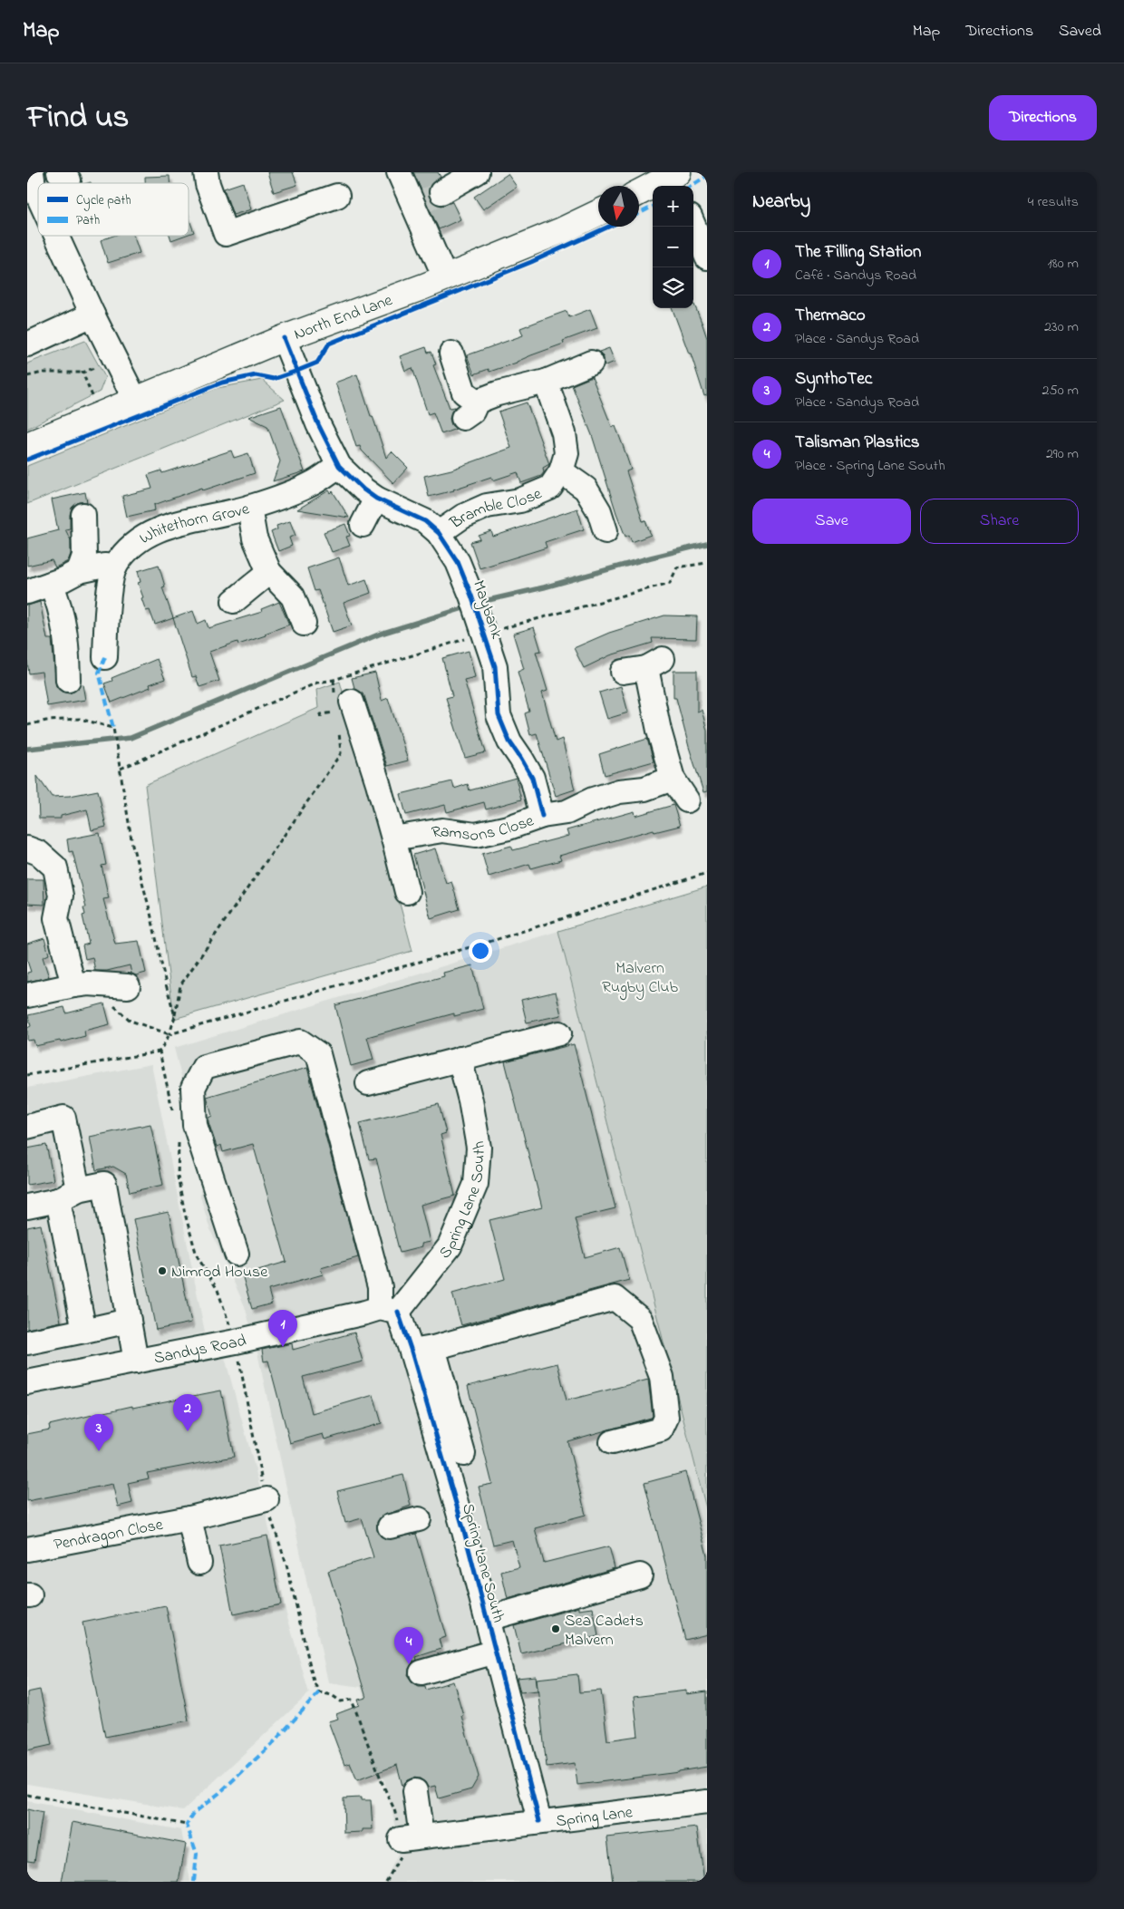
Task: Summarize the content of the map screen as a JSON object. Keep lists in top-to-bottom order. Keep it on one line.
{"streets":{"main road":["North End Lane"],"street":["Bramble Close","Whitethorn Grove","Maybank","Ramsons Close","Spring Lane South","Sandys Road","Pendragon Close","Spring Lane"]},"crossings":[["North End Lane","Maybank"],["Bramble Close","Maybank"],["Whitethorn Grove","Maybank"],["Maybank","Ramsons Close"],["Spring Lane South","Sandys Road"],["Spring Lane South","Spring Lane"]],"parks":["Malvern Rugby Club"],"places":["Nimrod House","Sea Cadets Malvern"],"legend":["Cycle path","Path"],"north":"bottom","page":{"header":"Map","nav":["Map","Directions","Saved"],"title":"Find us","buttons":["Directions",["Save","Share"]],"heading":["Nearby","4 results"],"map_buttons":["+","−"],"list":[{"mark":"1","name":"The Filling Station","note":"Café · Sandys Road","value":"180 m"},{"mark":"2","name":"Thermaco","note":"Place · Sandys Road","value":"230 m"},{"mark":"3","name":"SynthoTec","note":"Place · Sandys Road","value":"250 m"},{"mark":"4","name":"Talisman Plastics","note":"Place · Spring Lane South","value":"290 m"}],"pins":["1","2","3","4"]}}
